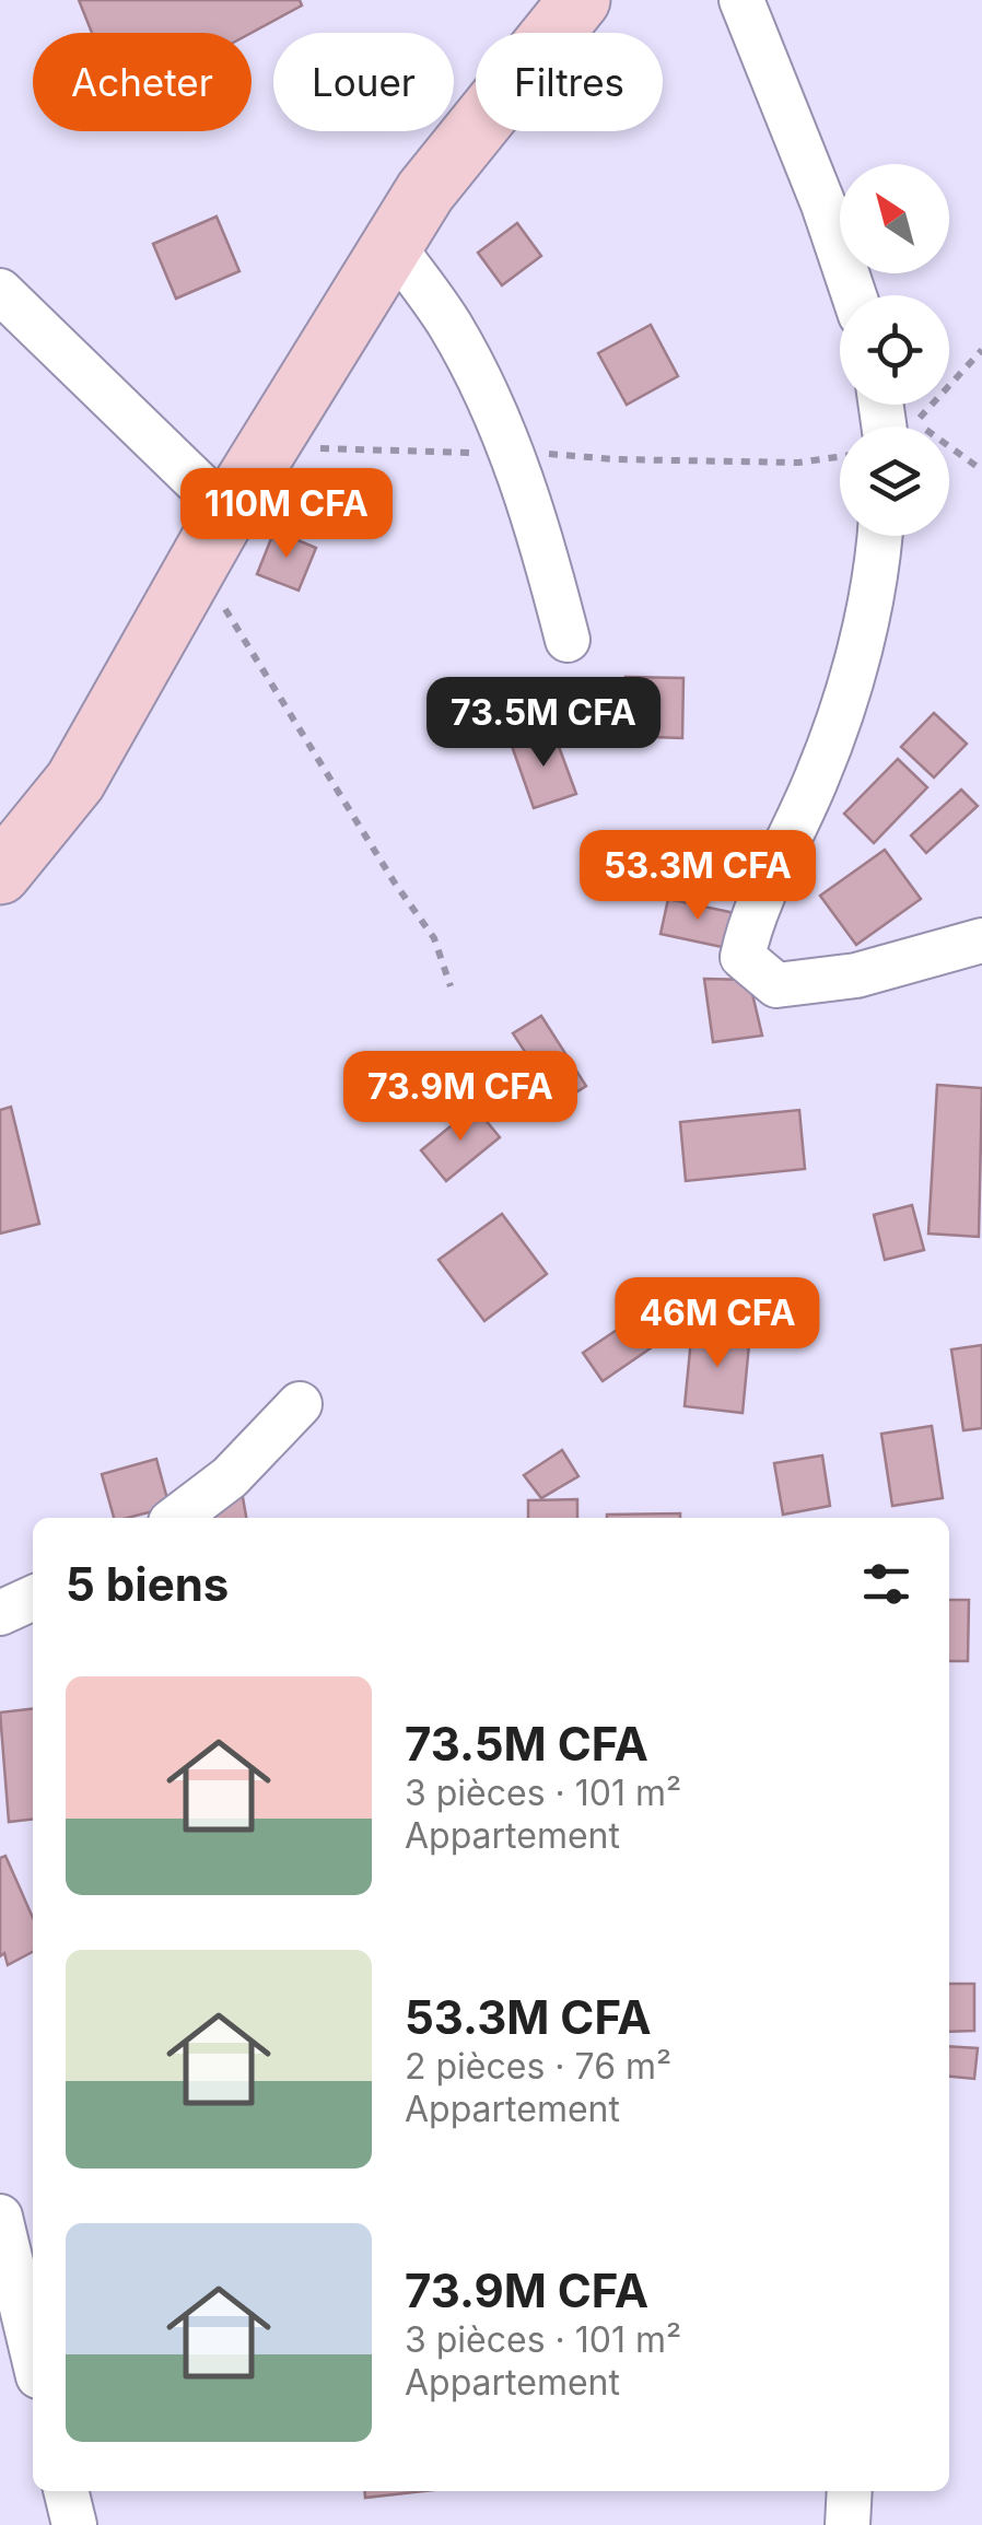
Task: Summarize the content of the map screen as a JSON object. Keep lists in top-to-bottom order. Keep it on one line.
{"north":"top left","page":{"chip":["Acheter","Louer","Filtres"],"price":["110M CFA","73.5M CFA","53.3M CFA","73.9M CFA","46M CFA"],"heading":"5 biens","list":[{"name":"73.5M CFA","note":"3 pièces · 101 m² · Appartement"},{"name":"53.3M CFA","note":"2 pièces · 76 m² · Appartement"},{"name":"73.9M CFA","note":"3 pièces · 101 m² · Appartement"}]}}
